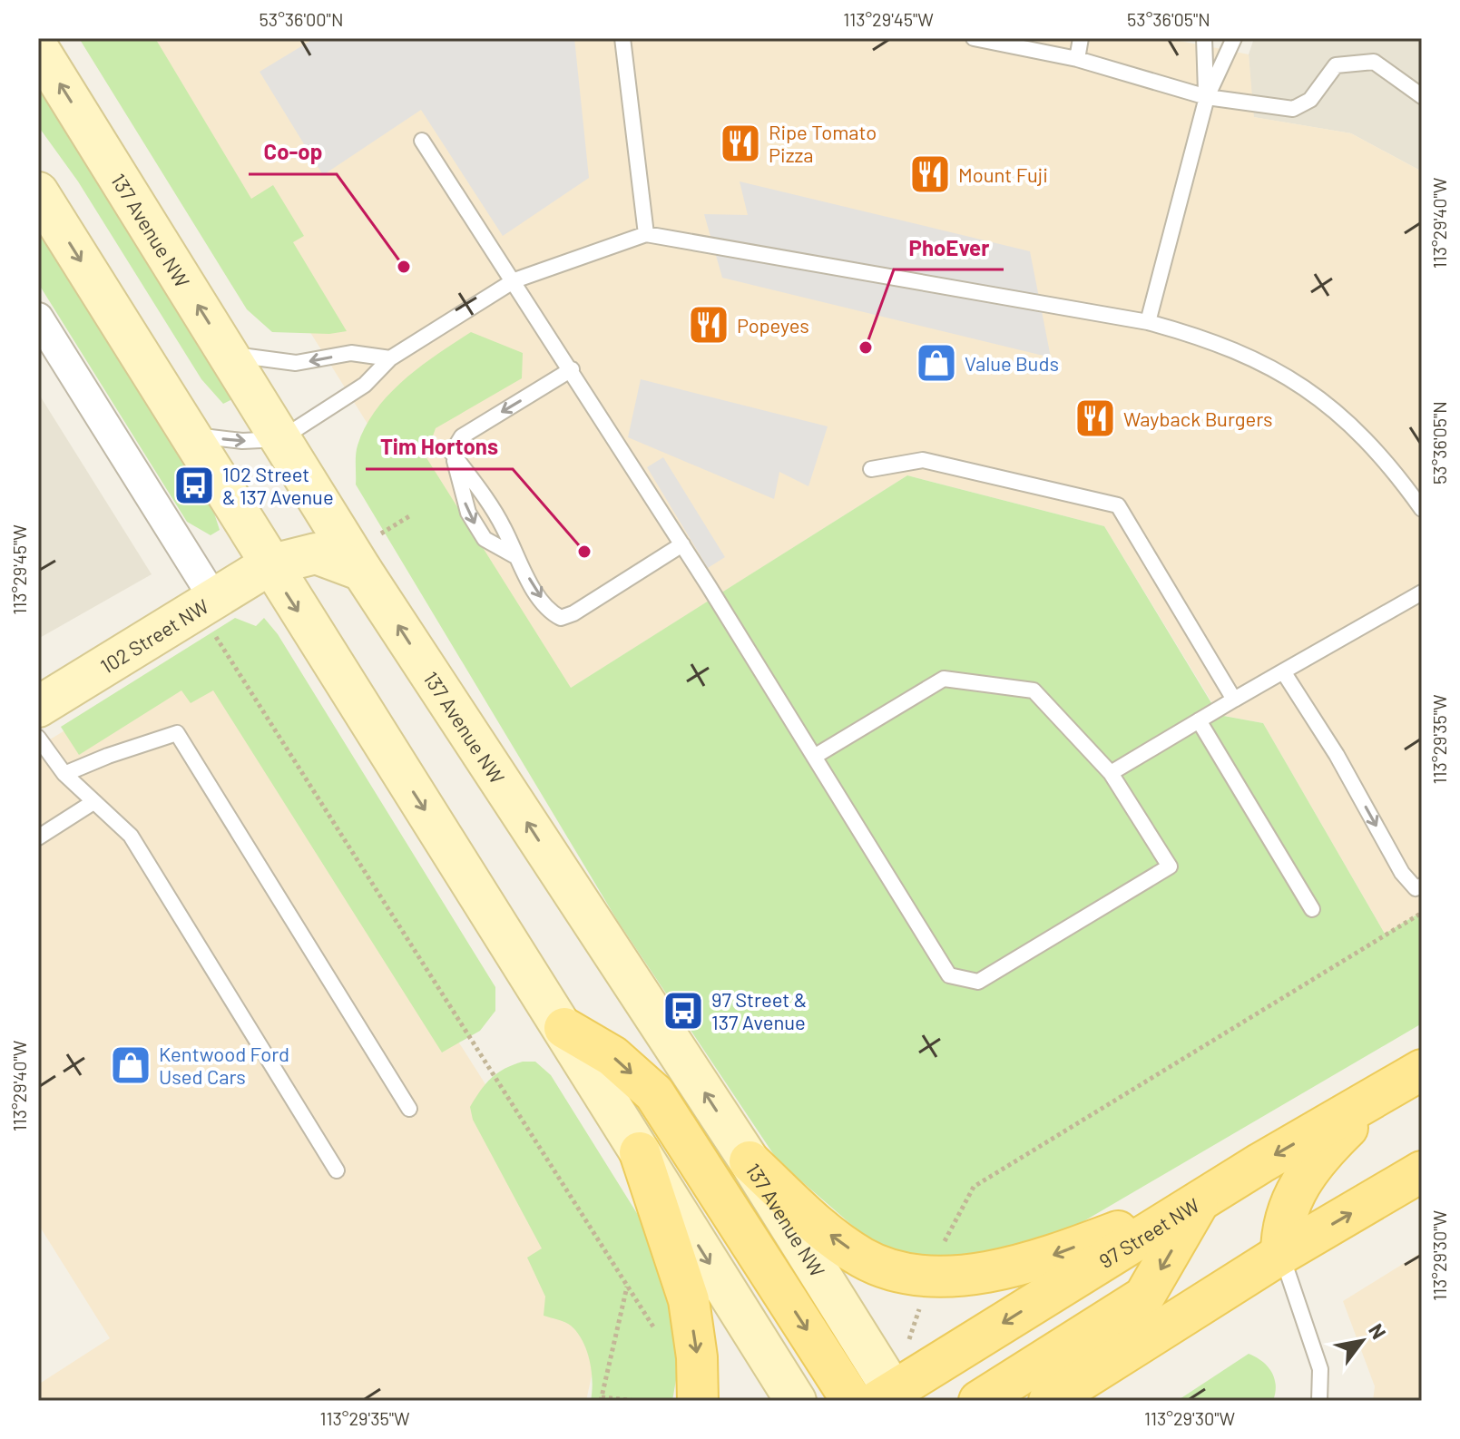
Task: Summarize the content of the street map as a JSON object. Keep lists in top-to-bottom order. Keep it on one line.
{"streets":{"main road":["137 Avenue NW","102 Street NW","97 Street NW"]},"crossings":[["137 Avenue NW","102 Street NW"],["137 Avenue NW","97 Street NW"]],"places":{"restaurant":["Ripe Tomato Pizza","Mount Fuji","Popeyes","Wayback Burgers"],"other":["Co-op","PhoEver","Tim Hortons"],"shop":["Value Buds","Kentwood Ford Used Cars"],"bus stop":["102 Street & 137 Avenue","97 Street & 137 Avenue"]},"north":"top right","coordinates":["53°36'00\"N","113°29'45\"W","53°36'05\"N","113°29'40\"W","113°29'35\"W","113°29'30\"W"]}
